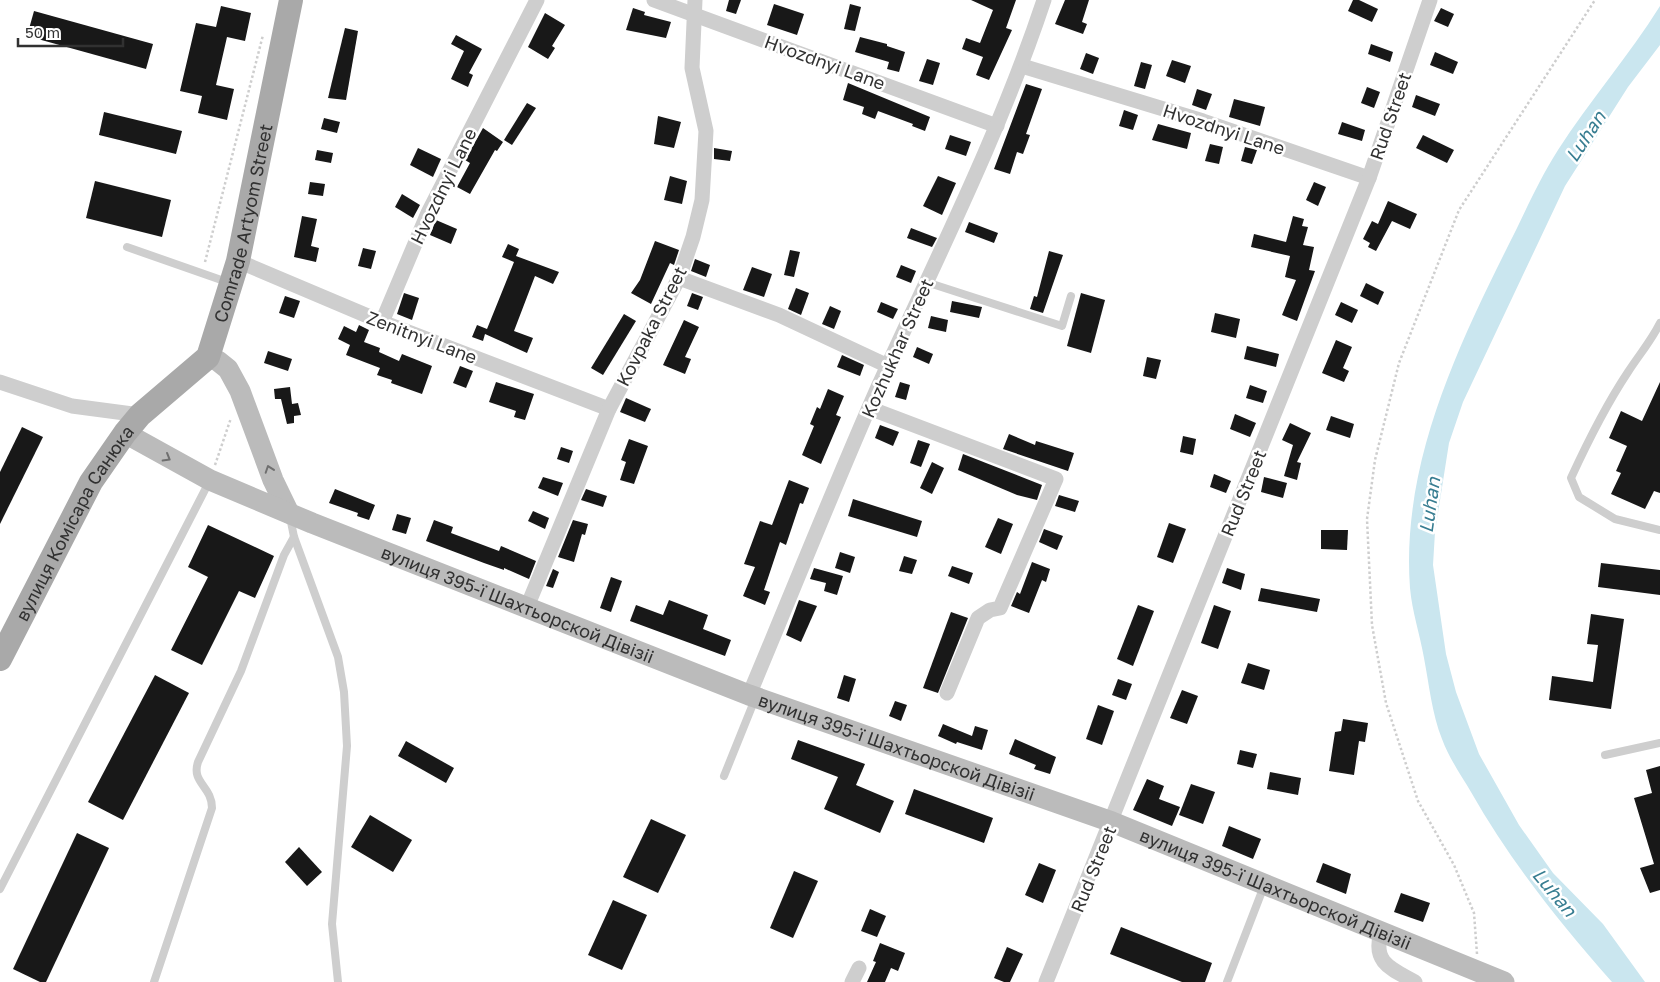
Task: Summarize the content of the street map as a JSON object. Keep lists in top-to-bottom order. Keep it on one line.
{"streets":{"main road":["Comrade Artyom Street","вулиця Комісара Санюка"],"street":["Hvozdnyi Lane","Rud Street","Kovpaka Street","Zenitnyi Lane","Kozhukhar Street","вулиця 395-ї Шахтьорской Дівізіі"]},"crossings":[["Hvozdnyi Lane","Rud Street"],["Hvozdnyi Lane","Kovpaka Street"],["Hvozdnyi Lane","Zenitnyi Lane"],["Hvozdnyi Lane","Kozhukhar Street"],["Rud Street","вулиця 395-ї Шахтьорской Дівізіі"],["Comrade Artyom Street","Zenitnyi Lane"],["Kovpaka Street","Zenitnyi Lane"],["Kovpaka Street","вулиця 395-ї Шахтьорской Дівізіі"],["Kozhukhar Street","вулиця 395-ї Шахтьорской Дівізіі"],["вулиця Комісара Санюка","вулиця 395-ї Шахтьорской Дівізіі"]],"water":["Luhan"],"scale_bar":"50 m"}
